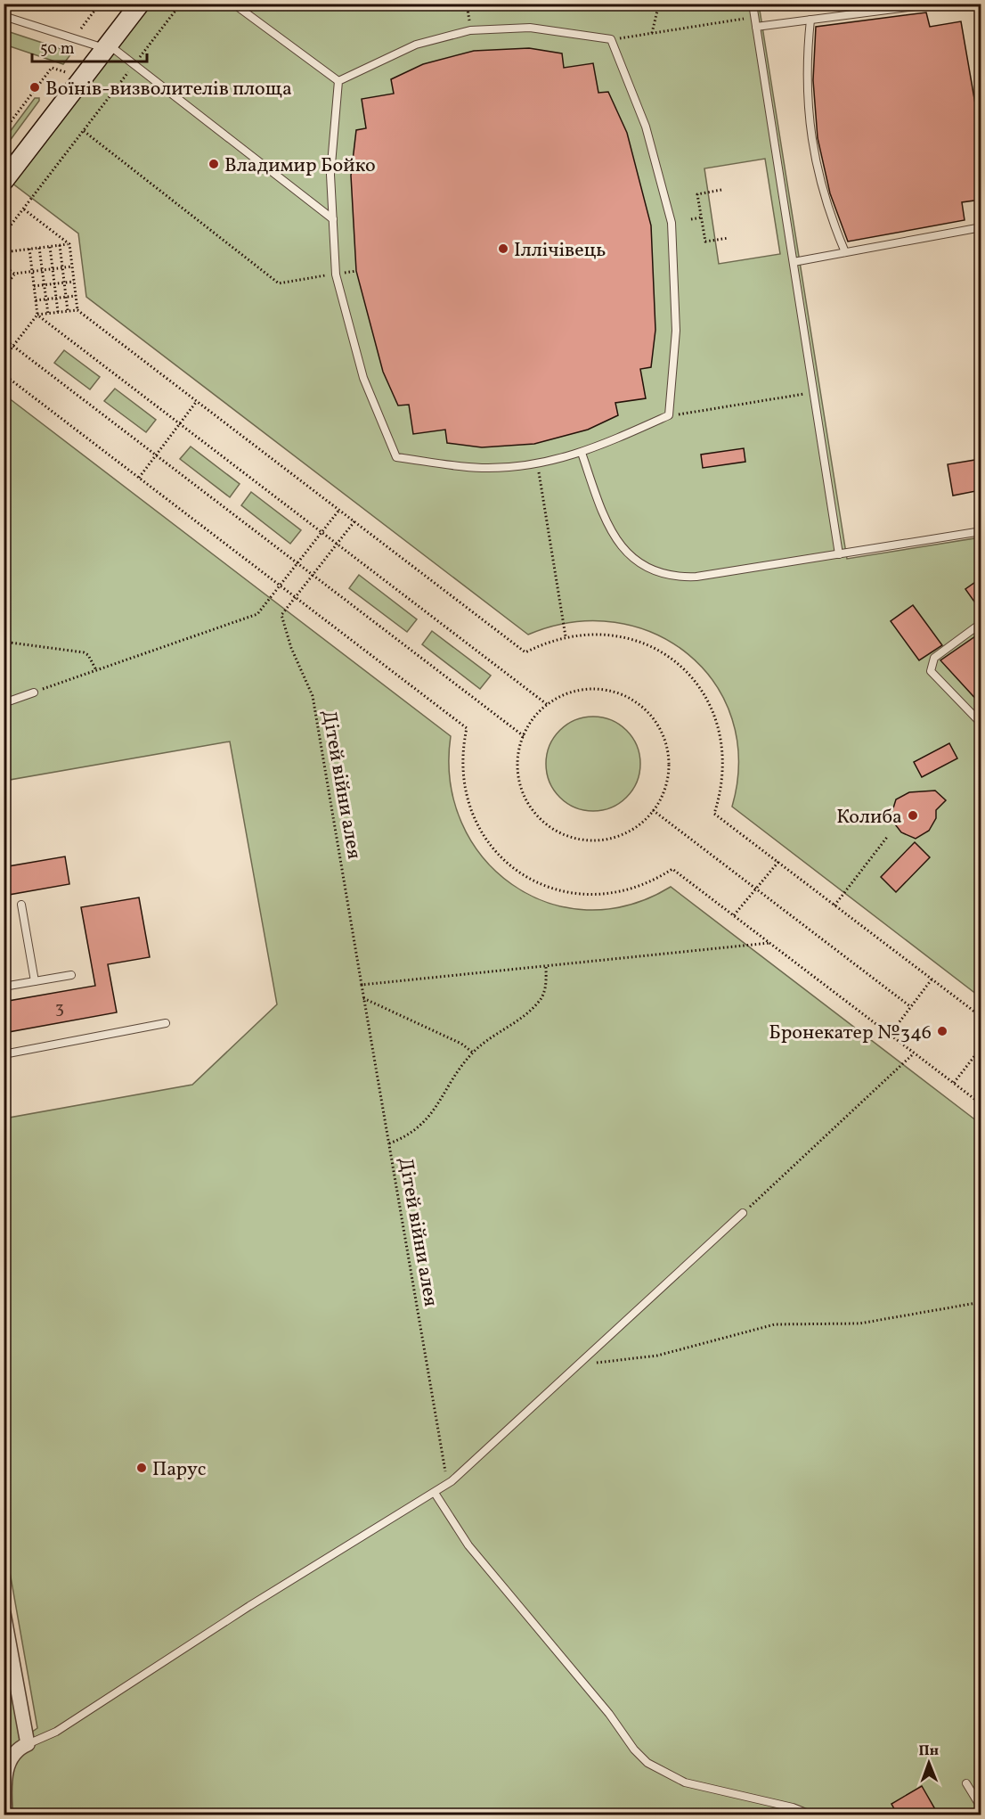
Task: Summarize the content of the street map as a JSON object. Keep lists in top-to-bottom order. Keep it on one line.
{"streets":{"path":["Дітей війни алея"]},"places":["Воїнів-визволителів площа","Владимир Бойко","Іллічівець","Колиба","Бронекатер №346","Парус"],"house_numbers":["3"],"scale_bar":"50 m","north":"top"}
